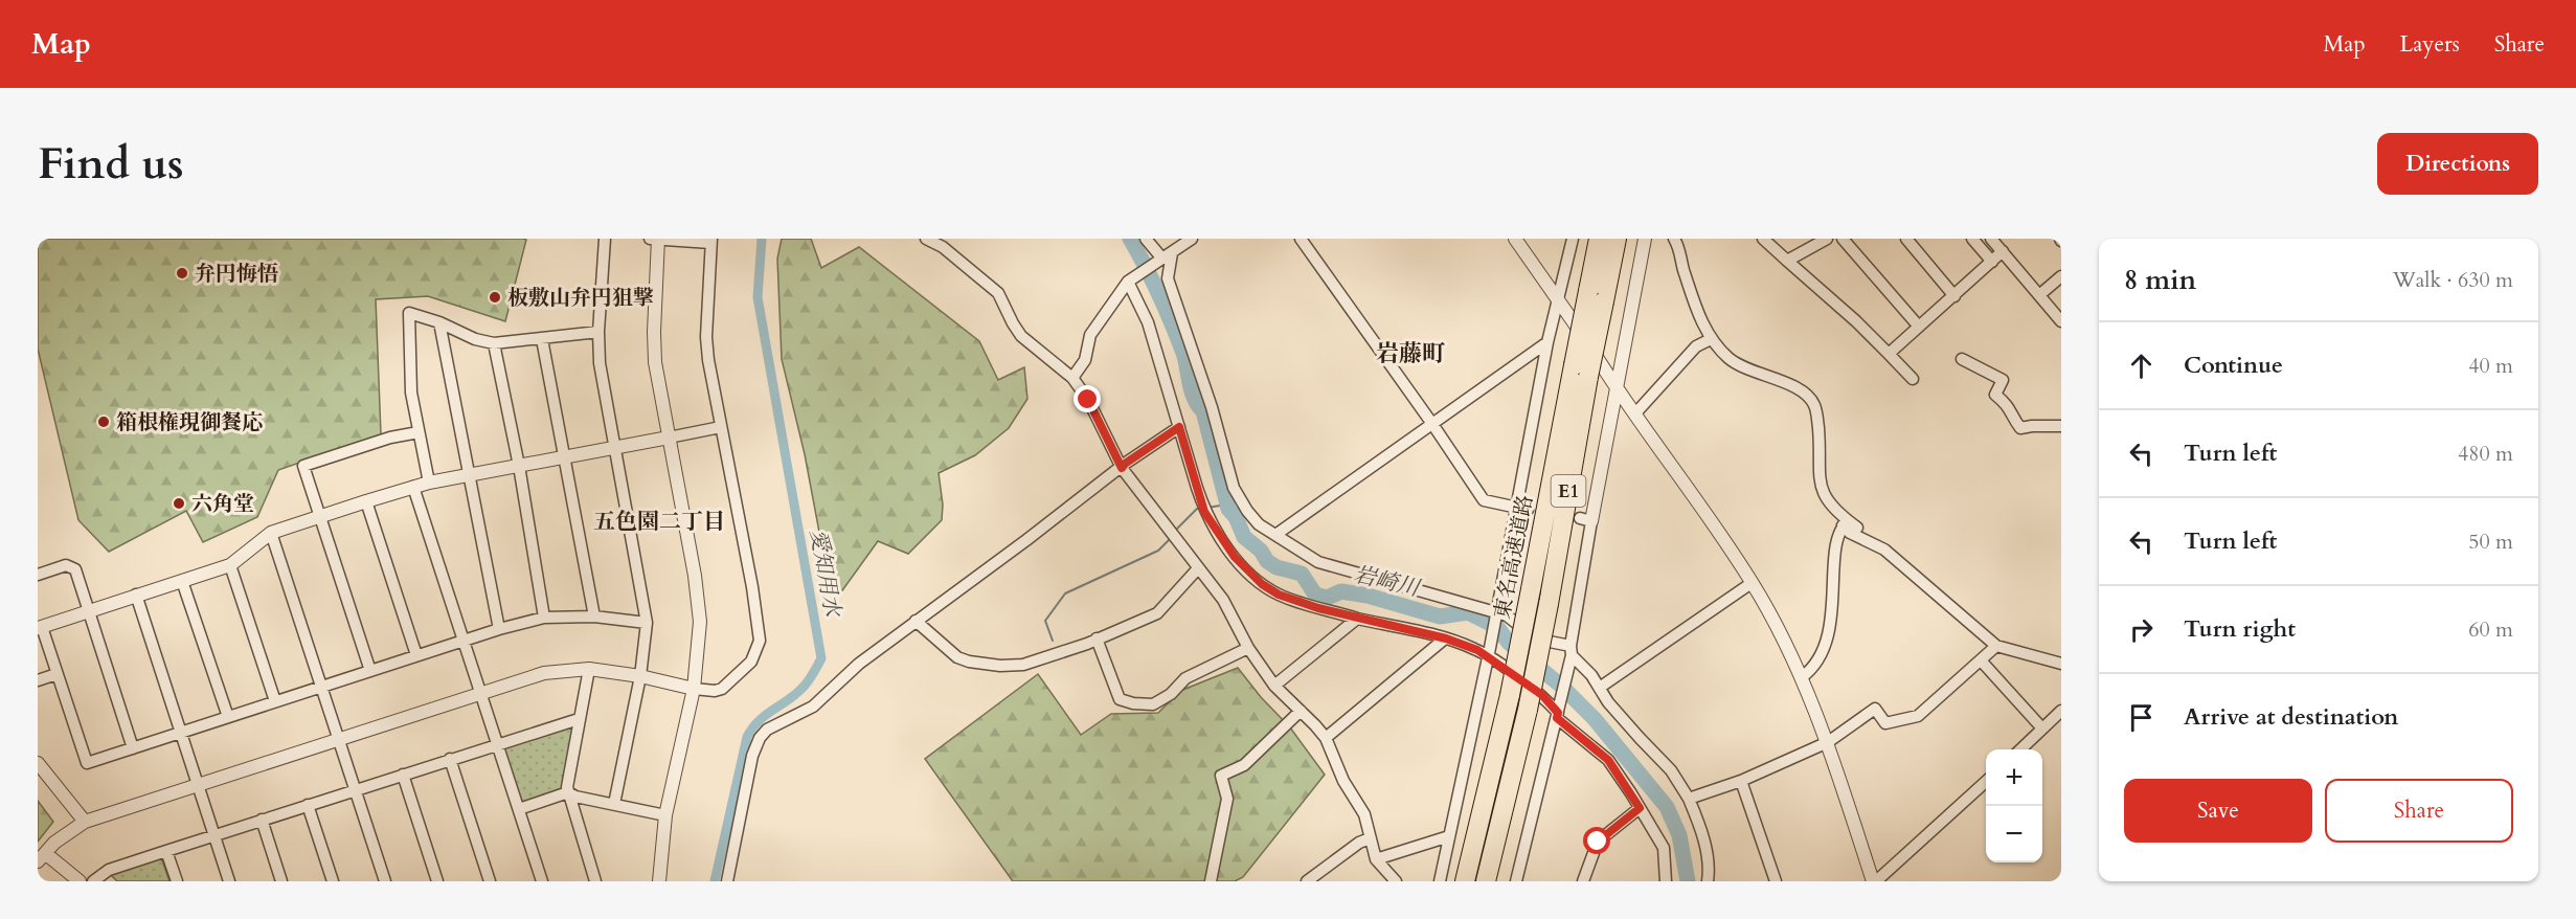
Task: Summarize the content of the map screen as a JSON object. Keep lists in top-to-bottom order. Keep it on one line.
{"streets":{"highway":["E1","東名高速道路"]},"districts":["岩藤町","五色園二丁目"],"water":["愛知用水","岩崎川"],"places":["弁円悔悟","板敷山弁円狙撃","箱根権現御餐応","六角堂"],"page":{"header":"Map","nav":["Map","Layers","Share"],"buttons":["Directions",["Save","Share"]],"title":"Find us","heading":["8 min","Walk · 630 m"],"list":[["Continue","40 m"],["Turn left","480 m"],["Turn left","50 m"],["Turn right","60 m"],"Arrive at destination"],"map_buttons":["+","−"]}}
